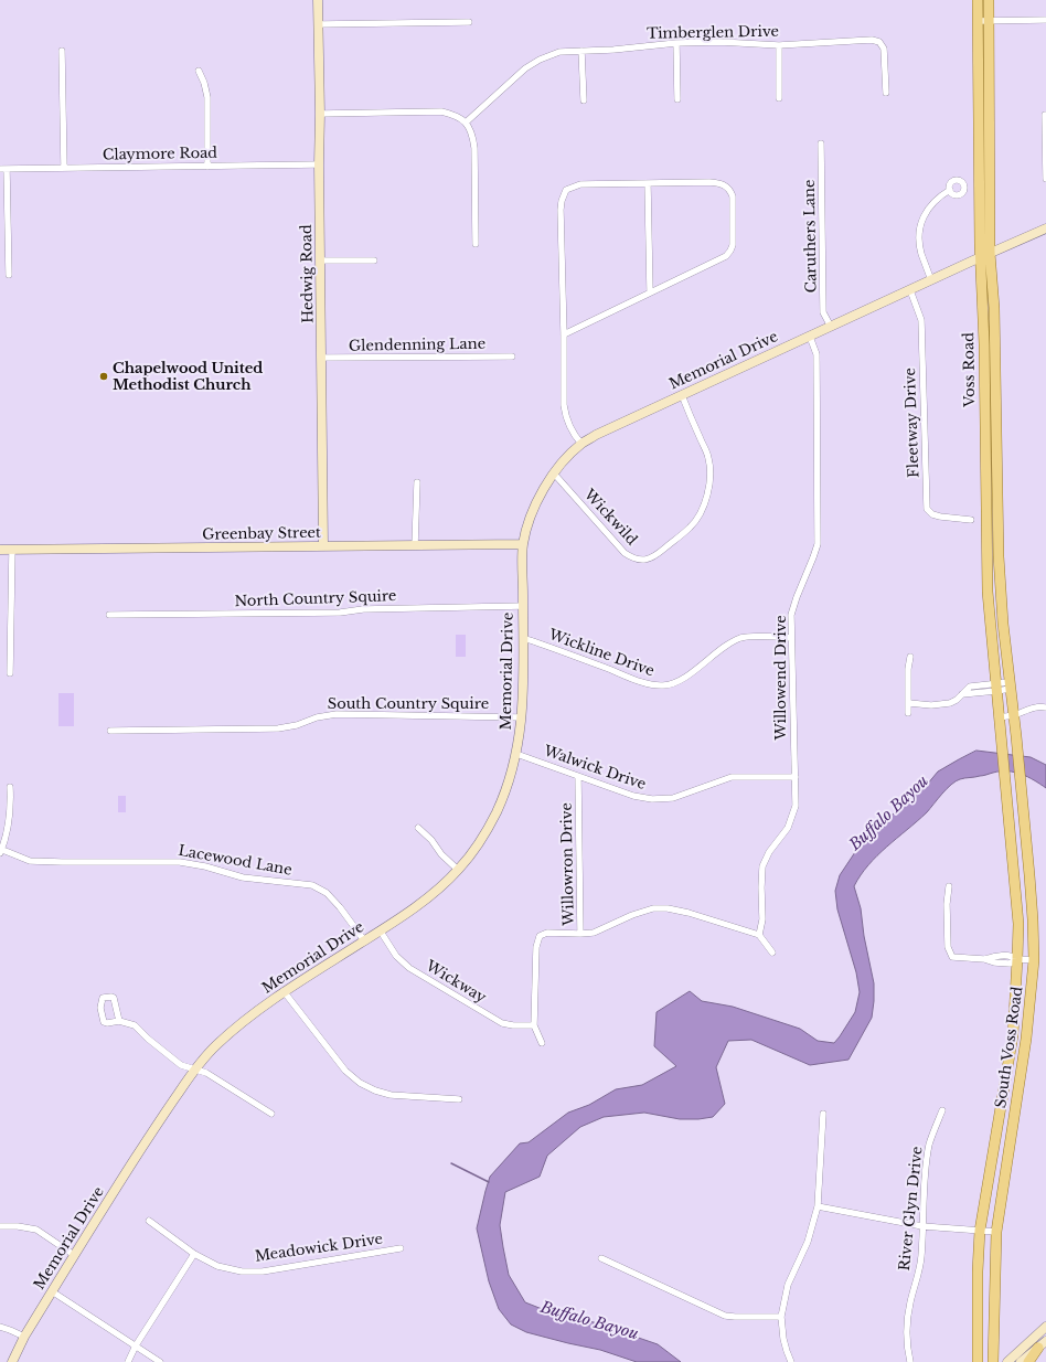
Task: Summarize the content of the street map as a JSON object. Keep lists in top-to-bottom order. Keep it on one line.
{"streets":{"main road":["Voss Road","South Voss Road"],"street":["Timberglen Drive","Claymore Road","Caruthers Lane","Hedwig Road","Glendenning Lane","Memorial Drive","Fleetway Drive","Wickwild","Greenbay Street","North Country Squire","Wickline Drive","Willowend Drive","South Country Squire","Walwick Drive","Lacewood Lane","Willowron Drive","Wickway","River Glyn Drive","Meadowick Drive"]},"crossings":[["Claymore Road","Hedwig Road"],["Caruthers Lane","Memorial Drive"],["Hedwig Road","Glendenning Lane"],["Hedwig Road","Greenbay Street"],["Memorial Drive","Voss Road"],["Memorial Drive","Fleetway Drive"],["Memorial Drive","Wickwild"],["Memorial Drive","Greenbay Street"],["Memorial Drive","North Country Squire"],["Memorial Drive","Wickline Drive"],["Memorial Drive","Willowend Drive"],["Memorial Drive","South Country Squire"],["Memorial Drive","Walwick Drive"],["Memorial Drive","Lacewood Lane"],["Memorial Drive","Wickway"],["Voss Road","South Voss Road"],["Wickline Drive","Willowend Drive"],["Willowend Drive","Walwick Drive"],["Walwick Drive","Willowron Drive"],["Willowron Drive","Wickway"]],"water":["Buffalo Bayou"],"places":["Chapelwood United Methodist Church"]}
